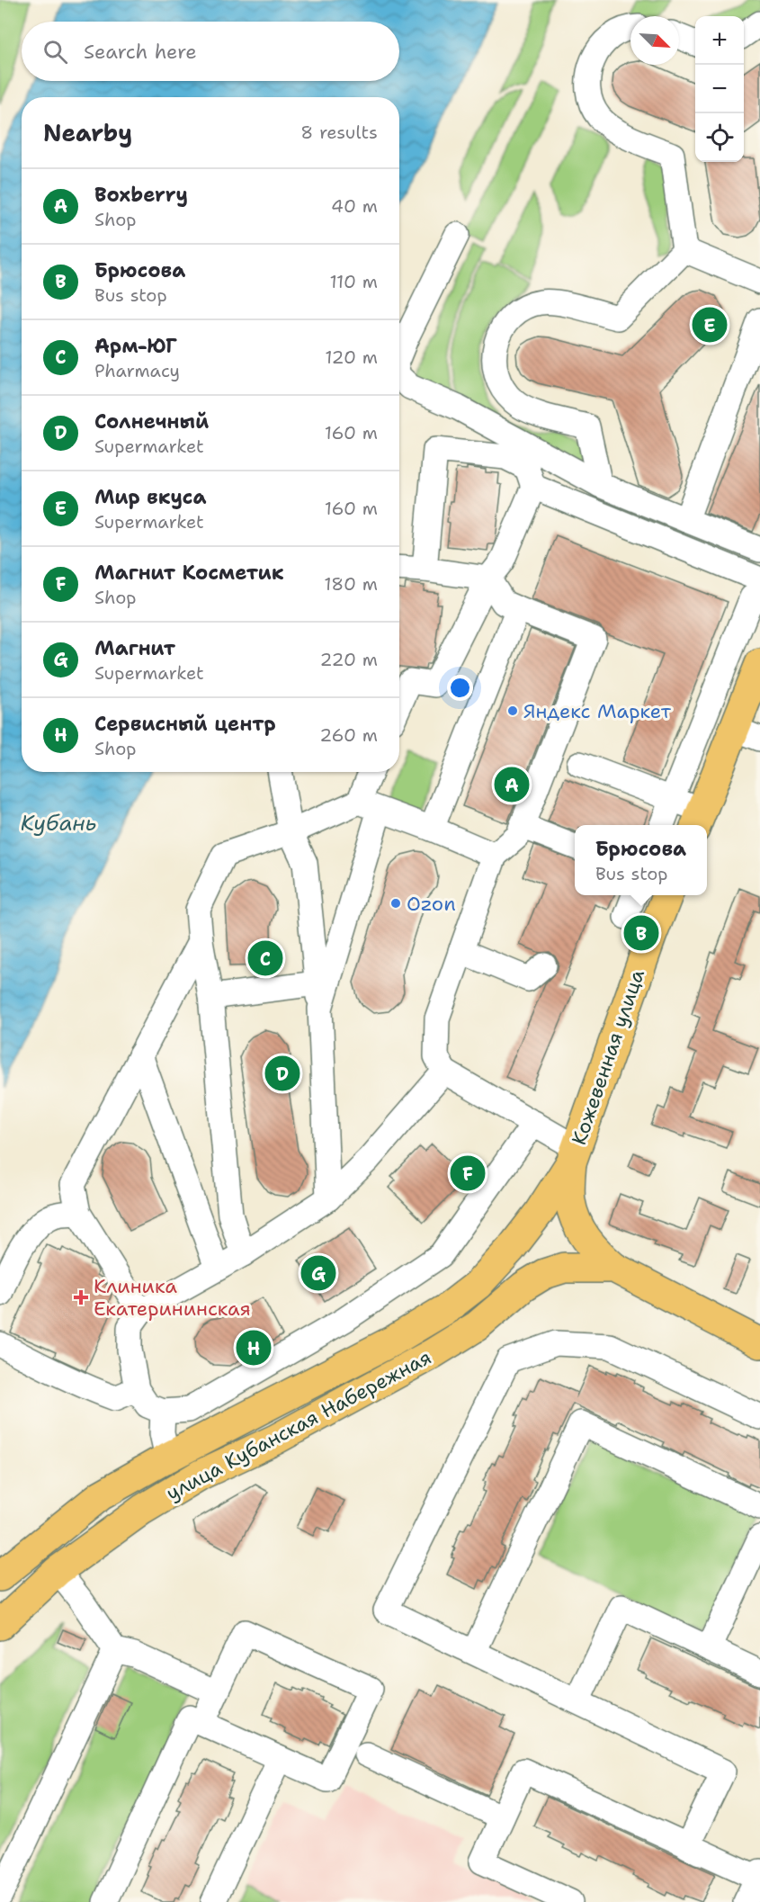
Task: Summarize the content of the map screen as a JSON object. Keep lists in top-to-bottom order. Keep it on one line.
{"streets":{"main road":["Кожевенная улица","улица Кубанская Набережная"]},"crossings":[["Кожевенная улица","улица Кубанская Набережная"]],"water":["Кубань"],"places":{"other":["Яндекс Маркет","Ozon"],"health":["Клиника Екатерининская"]},"north":"bottom right","page":{"map_buttons":["+","−"],"search":"Search here","heading":["Nearby","8 results"],"list":[{"mark":"A","name":"Boxberry","note":"Shop","value":"40 m"},{"mark":"B","name":"Брюсова","note":"Bus stop","value":"110 m"},{"mark":"C","name":"Арм-ЮГ","note":"Pharmacy","value":"120 m"},{"mark":"D","name":"Солнечный","note":"Supermarket","value":"160 m"},{"mark":"E","name":"Мир вкуса","note":"Supermarket","value":"160 m"},{"mark":"F","name":"Магнит Косметик","note":"Shop","value":"180 m"},{"mark":"G","name":"Магнит","note":"Supermarket","value":"220 m"},{"mark":"H","name":"Сервисный центр","note":"Shop","value":"260 m"}],"pins":["E","A","B","C","D","F","G","H"],"popup":["Брюсова","Bus stop"]}}
